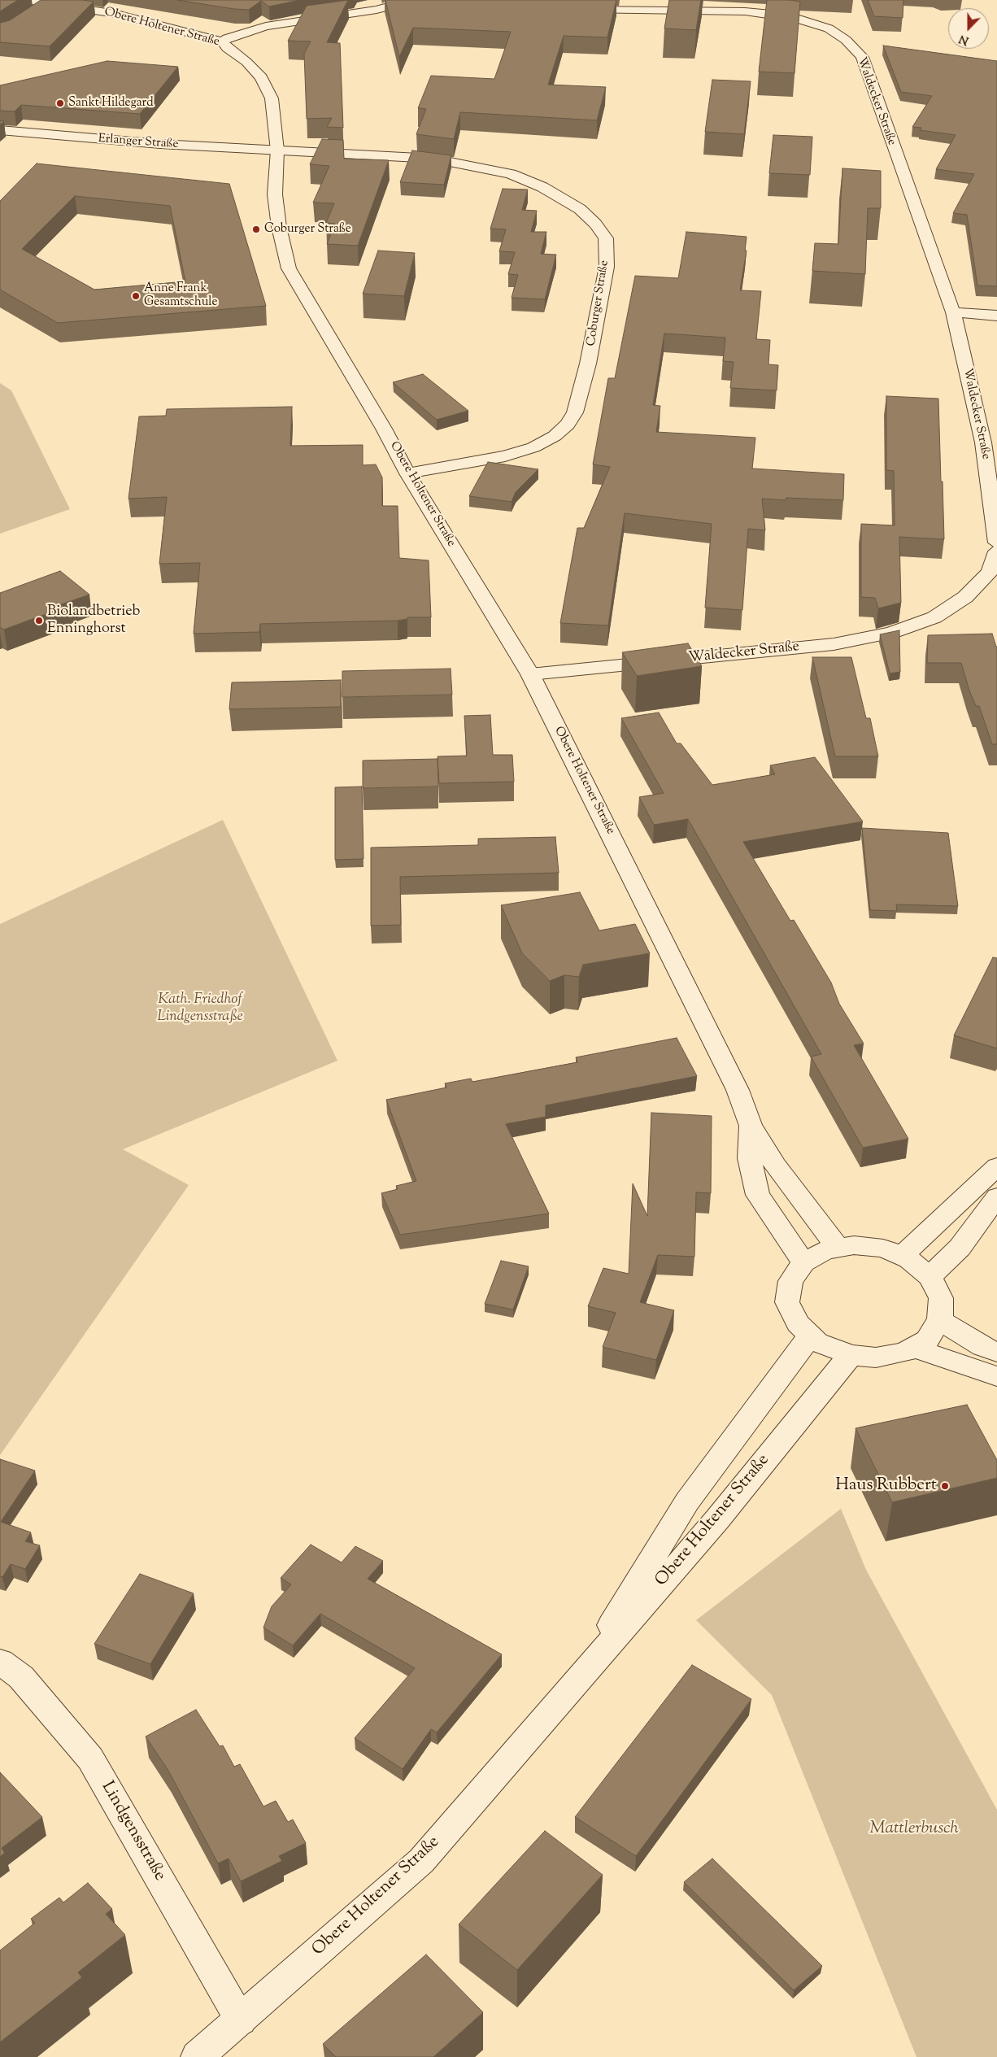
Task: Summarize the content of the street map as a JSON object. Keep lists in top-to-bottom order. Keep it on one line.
{"streets":{"street":["Obere Holtener Straße","Waldecker Straße","Erlanger Straße","Coburger Straße","Lindgensstraße"]},"crossings":[["Obere Holtener Straße","Waldecker Straße"],["Obere Holtener Straße","Erlanger Straße"],["Obere Holtener Straße","Coburger Straße"],["Obere Holtener Straße","Lindgensstraße"],["Erlanger Straße","Coburger Straße"]],"parks":["Kath. Friedhof Lindgensstraße","Mattlerbusch"],"places":["Sankt Hildegard","Coburger Straße","Anne Frank Gesamtschule","Biolandbetrieb Enninghorst","Haus Rubbert"],"north":"bottom"}
